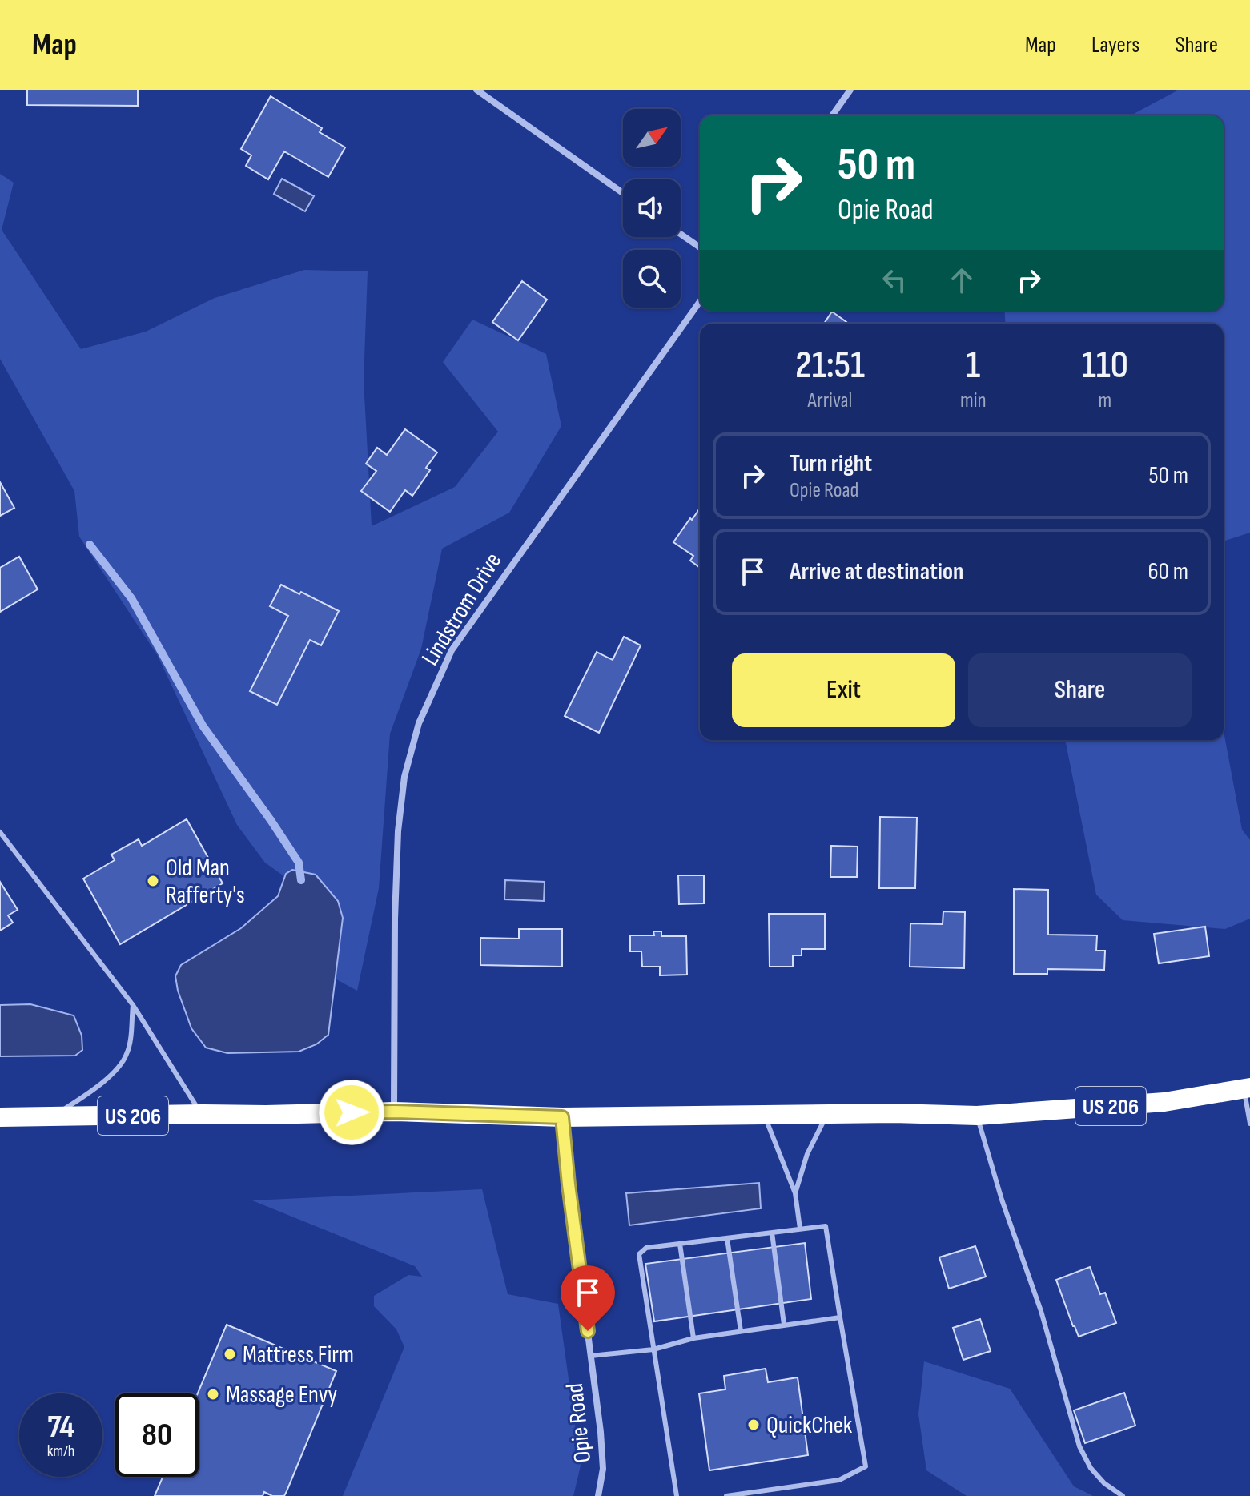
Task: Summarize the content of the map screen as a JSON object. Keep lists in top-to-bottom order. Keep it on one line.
{"streets":{"highway":["US 206"],"street":["Lindstrom Drive","Opie Road"]},"crossings":[["Lindstrom Drive","US 206"],["US 206","Opie Road"]],"places":["Old Man Rafferty's","Mattress Firm","Massage Envy","QuickChek"],"north":"top right","page":{"header":"Map","nav":["Map","Layers","Share"],"turn":["50 m","Opie Road"],"eta":["21:51","Arrival","1","min","110","m"],"list":[{"name":"Turn right","note":"Opie Road","value":"50 m"},{"name":"Arrive at destination","value":"60 m"}],"buttons":["Exit","Share"],"speed":"74 km/h","limit":"80"}}
